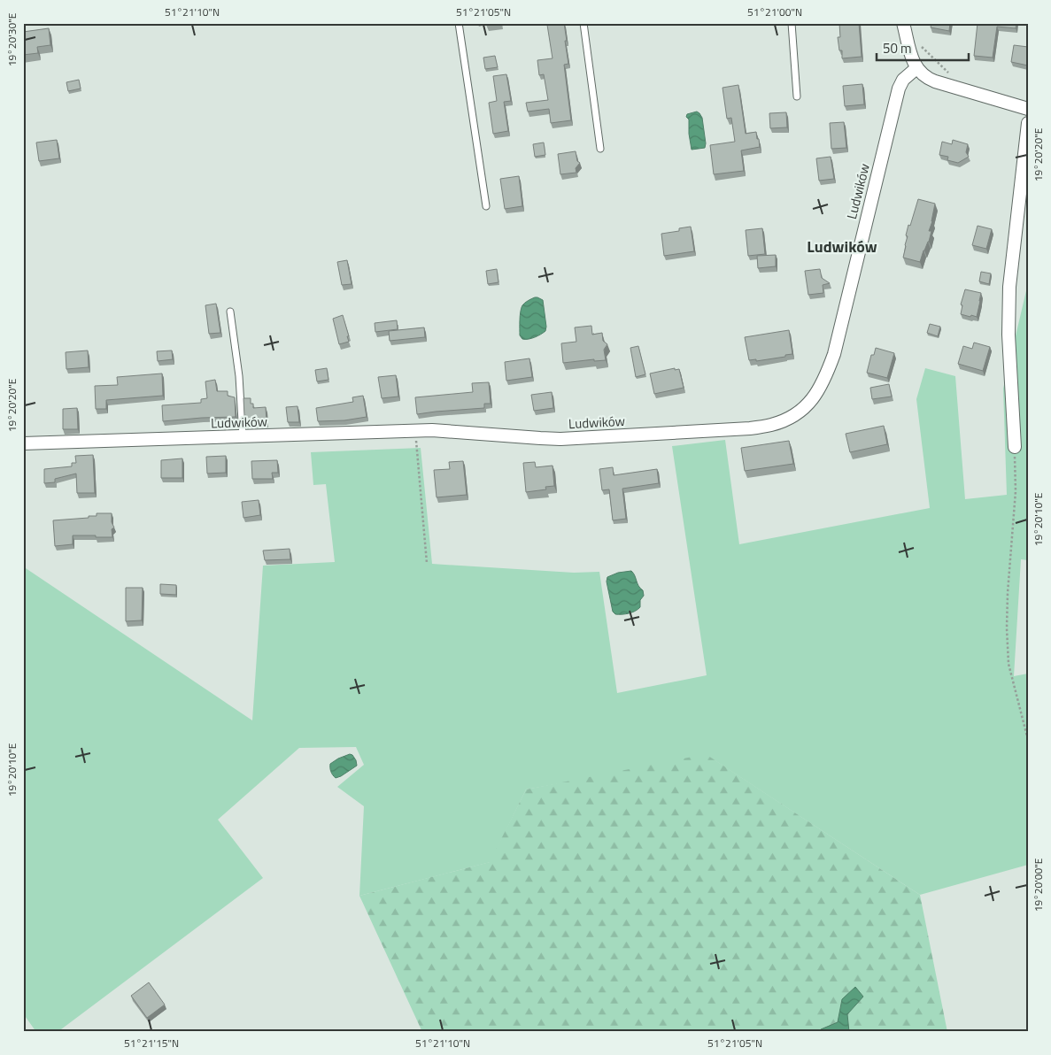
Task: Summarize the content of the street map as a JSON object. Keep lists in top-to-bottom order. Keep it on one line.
{"streets":{"street":["Ludwików"]},"districts":["Ludwików"],"scale_bar":"50 m","coordinates":["51°21'10\"N","51°21'05\"N","51°21'00\"N","19°20'30\"E","19°20'20\"E","19°20'10\"E","19°20'00\"E","51°21'15\"N"]}
